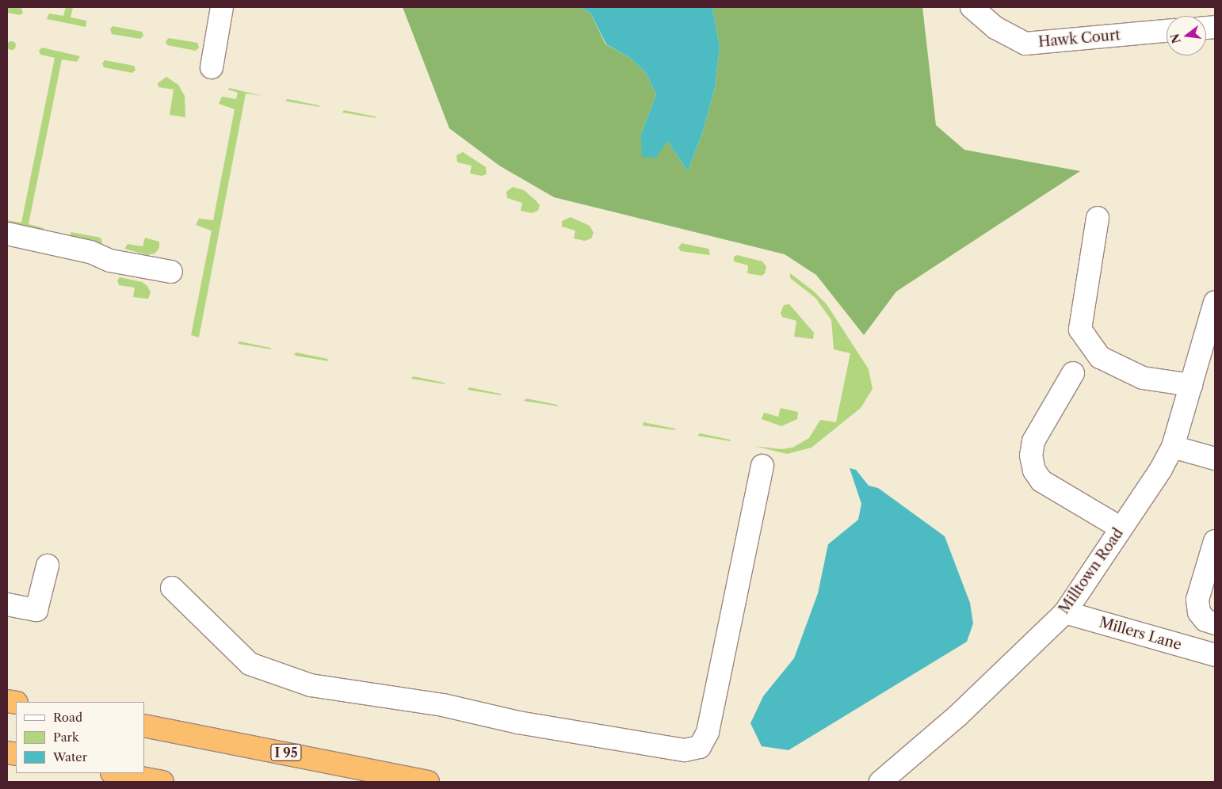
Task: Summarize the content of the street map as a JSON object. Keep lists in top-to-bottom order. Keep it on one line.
{"streets":{"highway":["I 95"],"street":["Hawk Court","Milltown Road","Millers Lane"]},"crossings":[["Milltown Road","Millers Lane"]],"legend":["Road","Park","Water"],"north":"left"}
